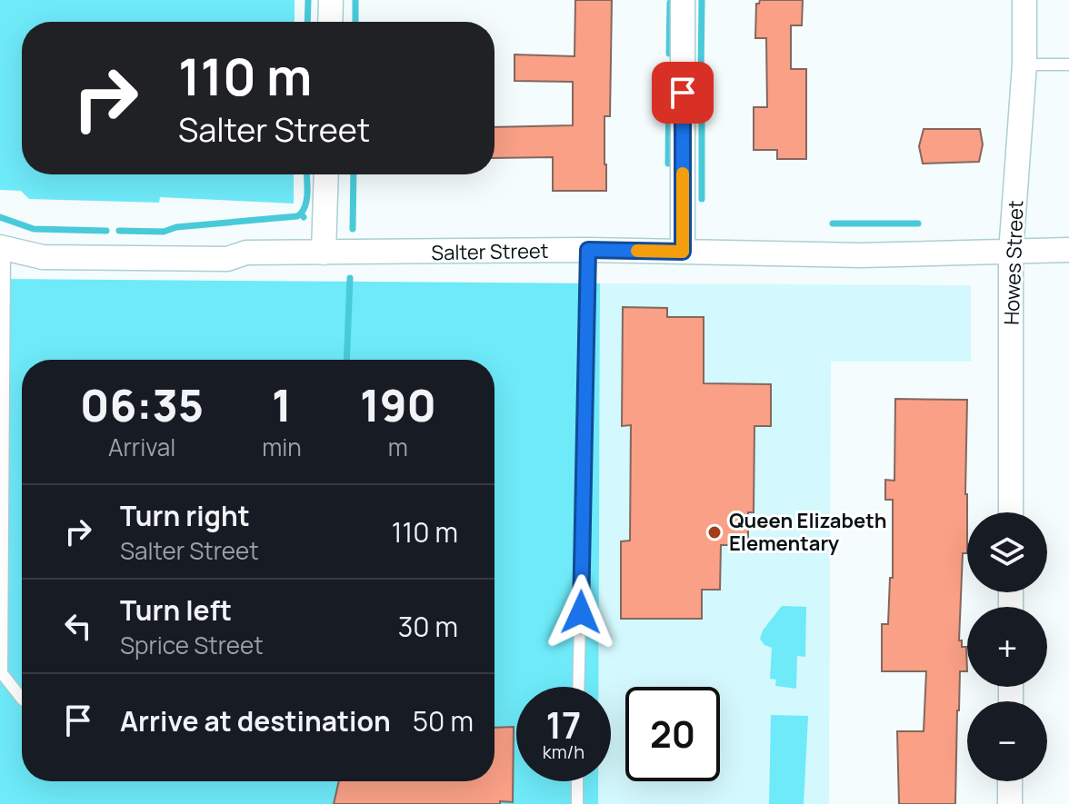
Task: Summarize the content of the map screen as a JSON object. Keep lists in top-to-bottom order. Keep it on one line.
{"streets":{"street":["Salter Street","Howes Street"]},"crossings":[["Salter Street","Howes Street"]],"places":["Queen Elizabeth Elementary"],"page":{"turn":["110 m","Salter Street"],"eta":["06:35","Arrival","1","min","190","m"],"list":[{"name":"Turn right","note":"Salter Street","value":"110 m"},{"name":"Turn left","note":"Sprice Street","value":"30 m"},{"name":"Arrive at destination","value":"50 m"}],"map_buttons":["+","−"],"speed":"17 km/h","limit":"20"}}
